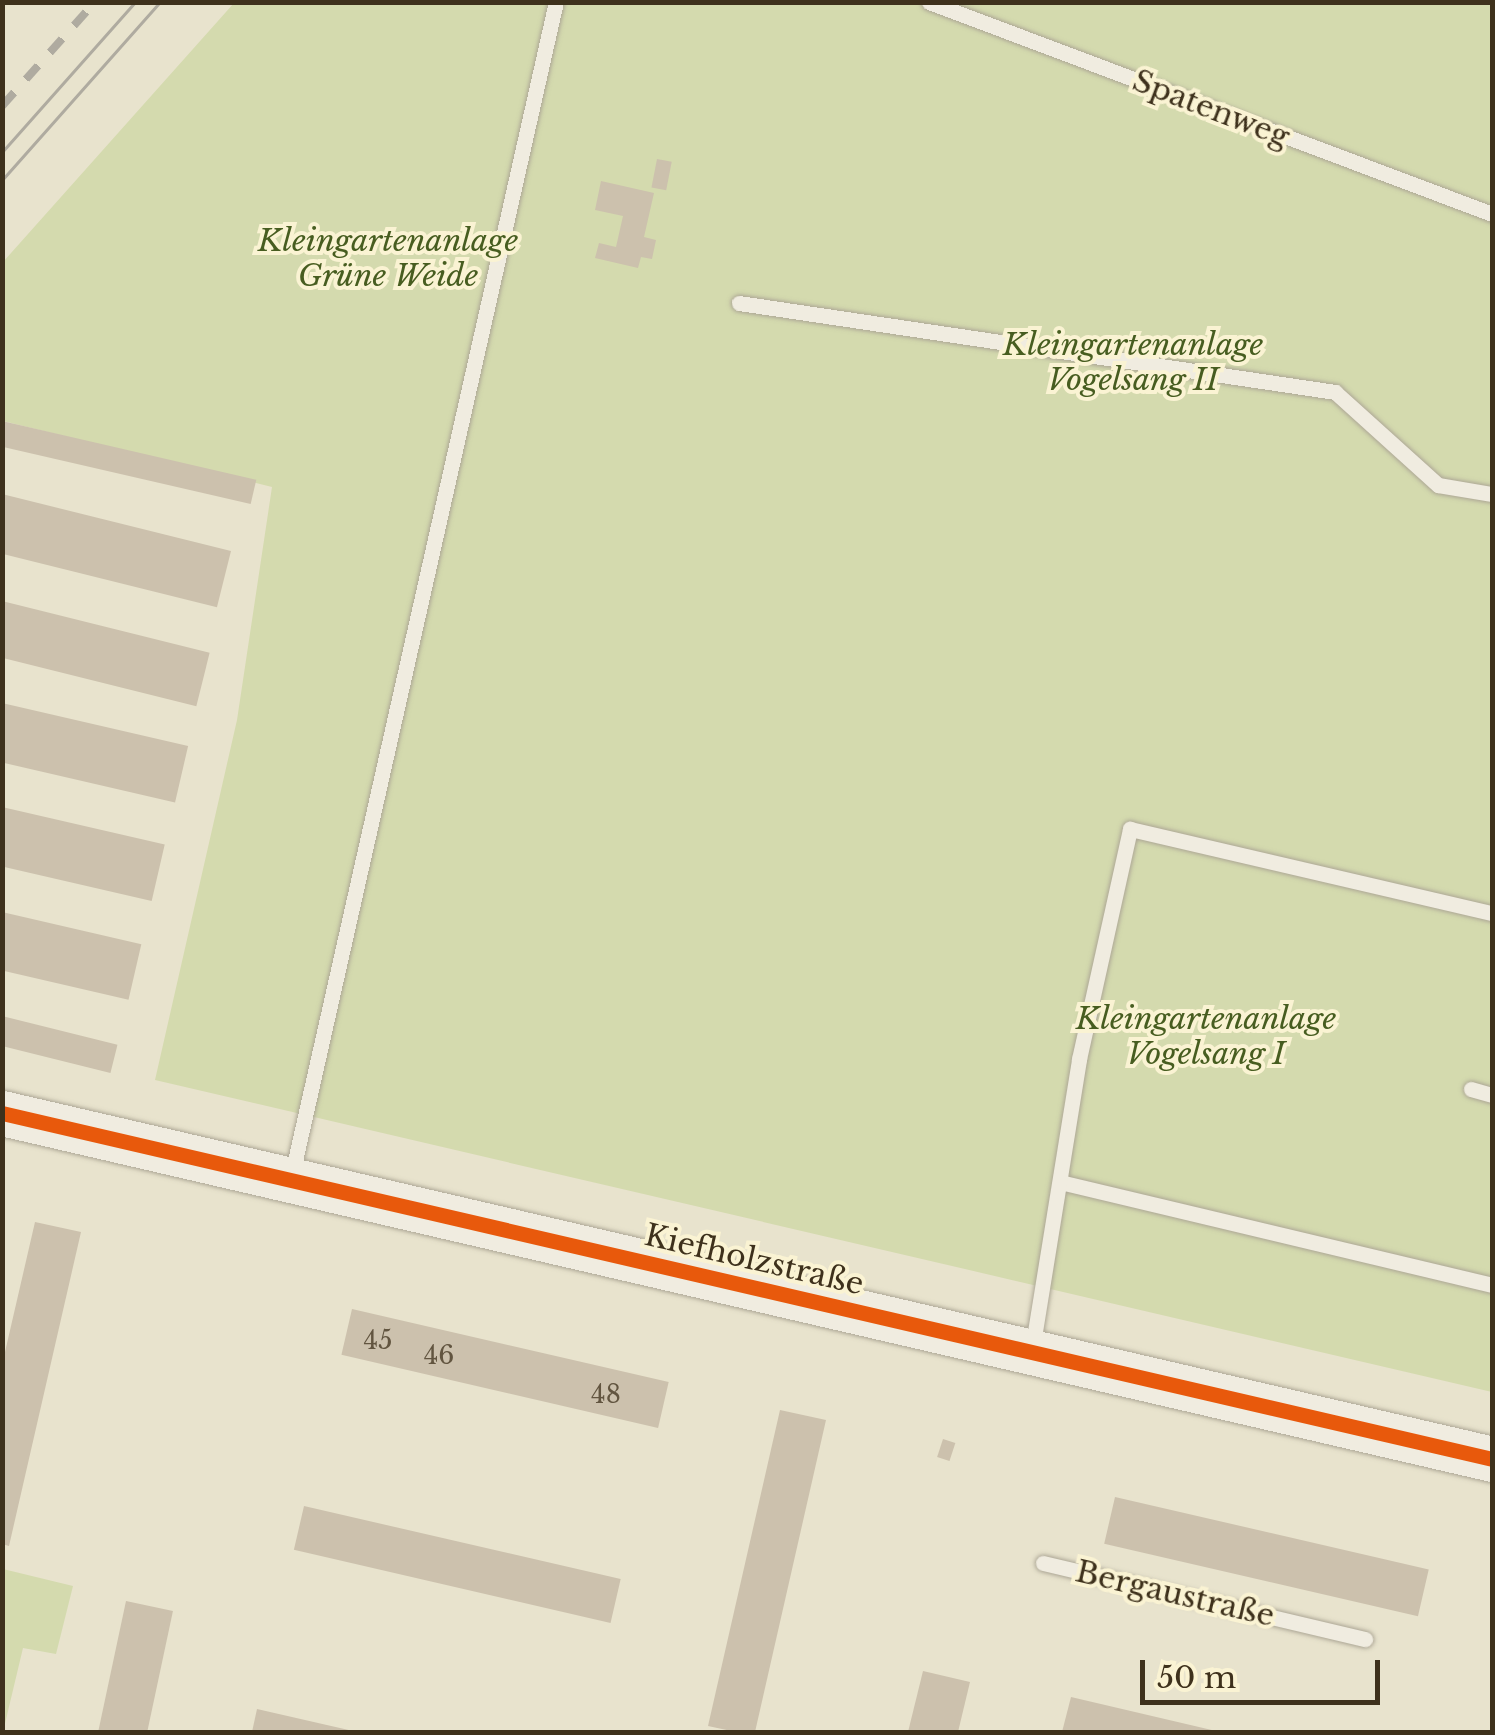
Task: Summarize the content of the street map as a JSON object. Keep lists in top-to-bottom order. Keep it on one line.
{"streets":{"street":["Kiefholzstraße"],"lane":["Spatenweg","Bergaustraße"]},"parks":["Kleingartenanlage Grüne Weide","Kleingartenanlage Vogelsang II","Kleingartenanlage Vogelsang I"],"house_numbers":["45","46","48"],"scale_bar":"50 m"}
